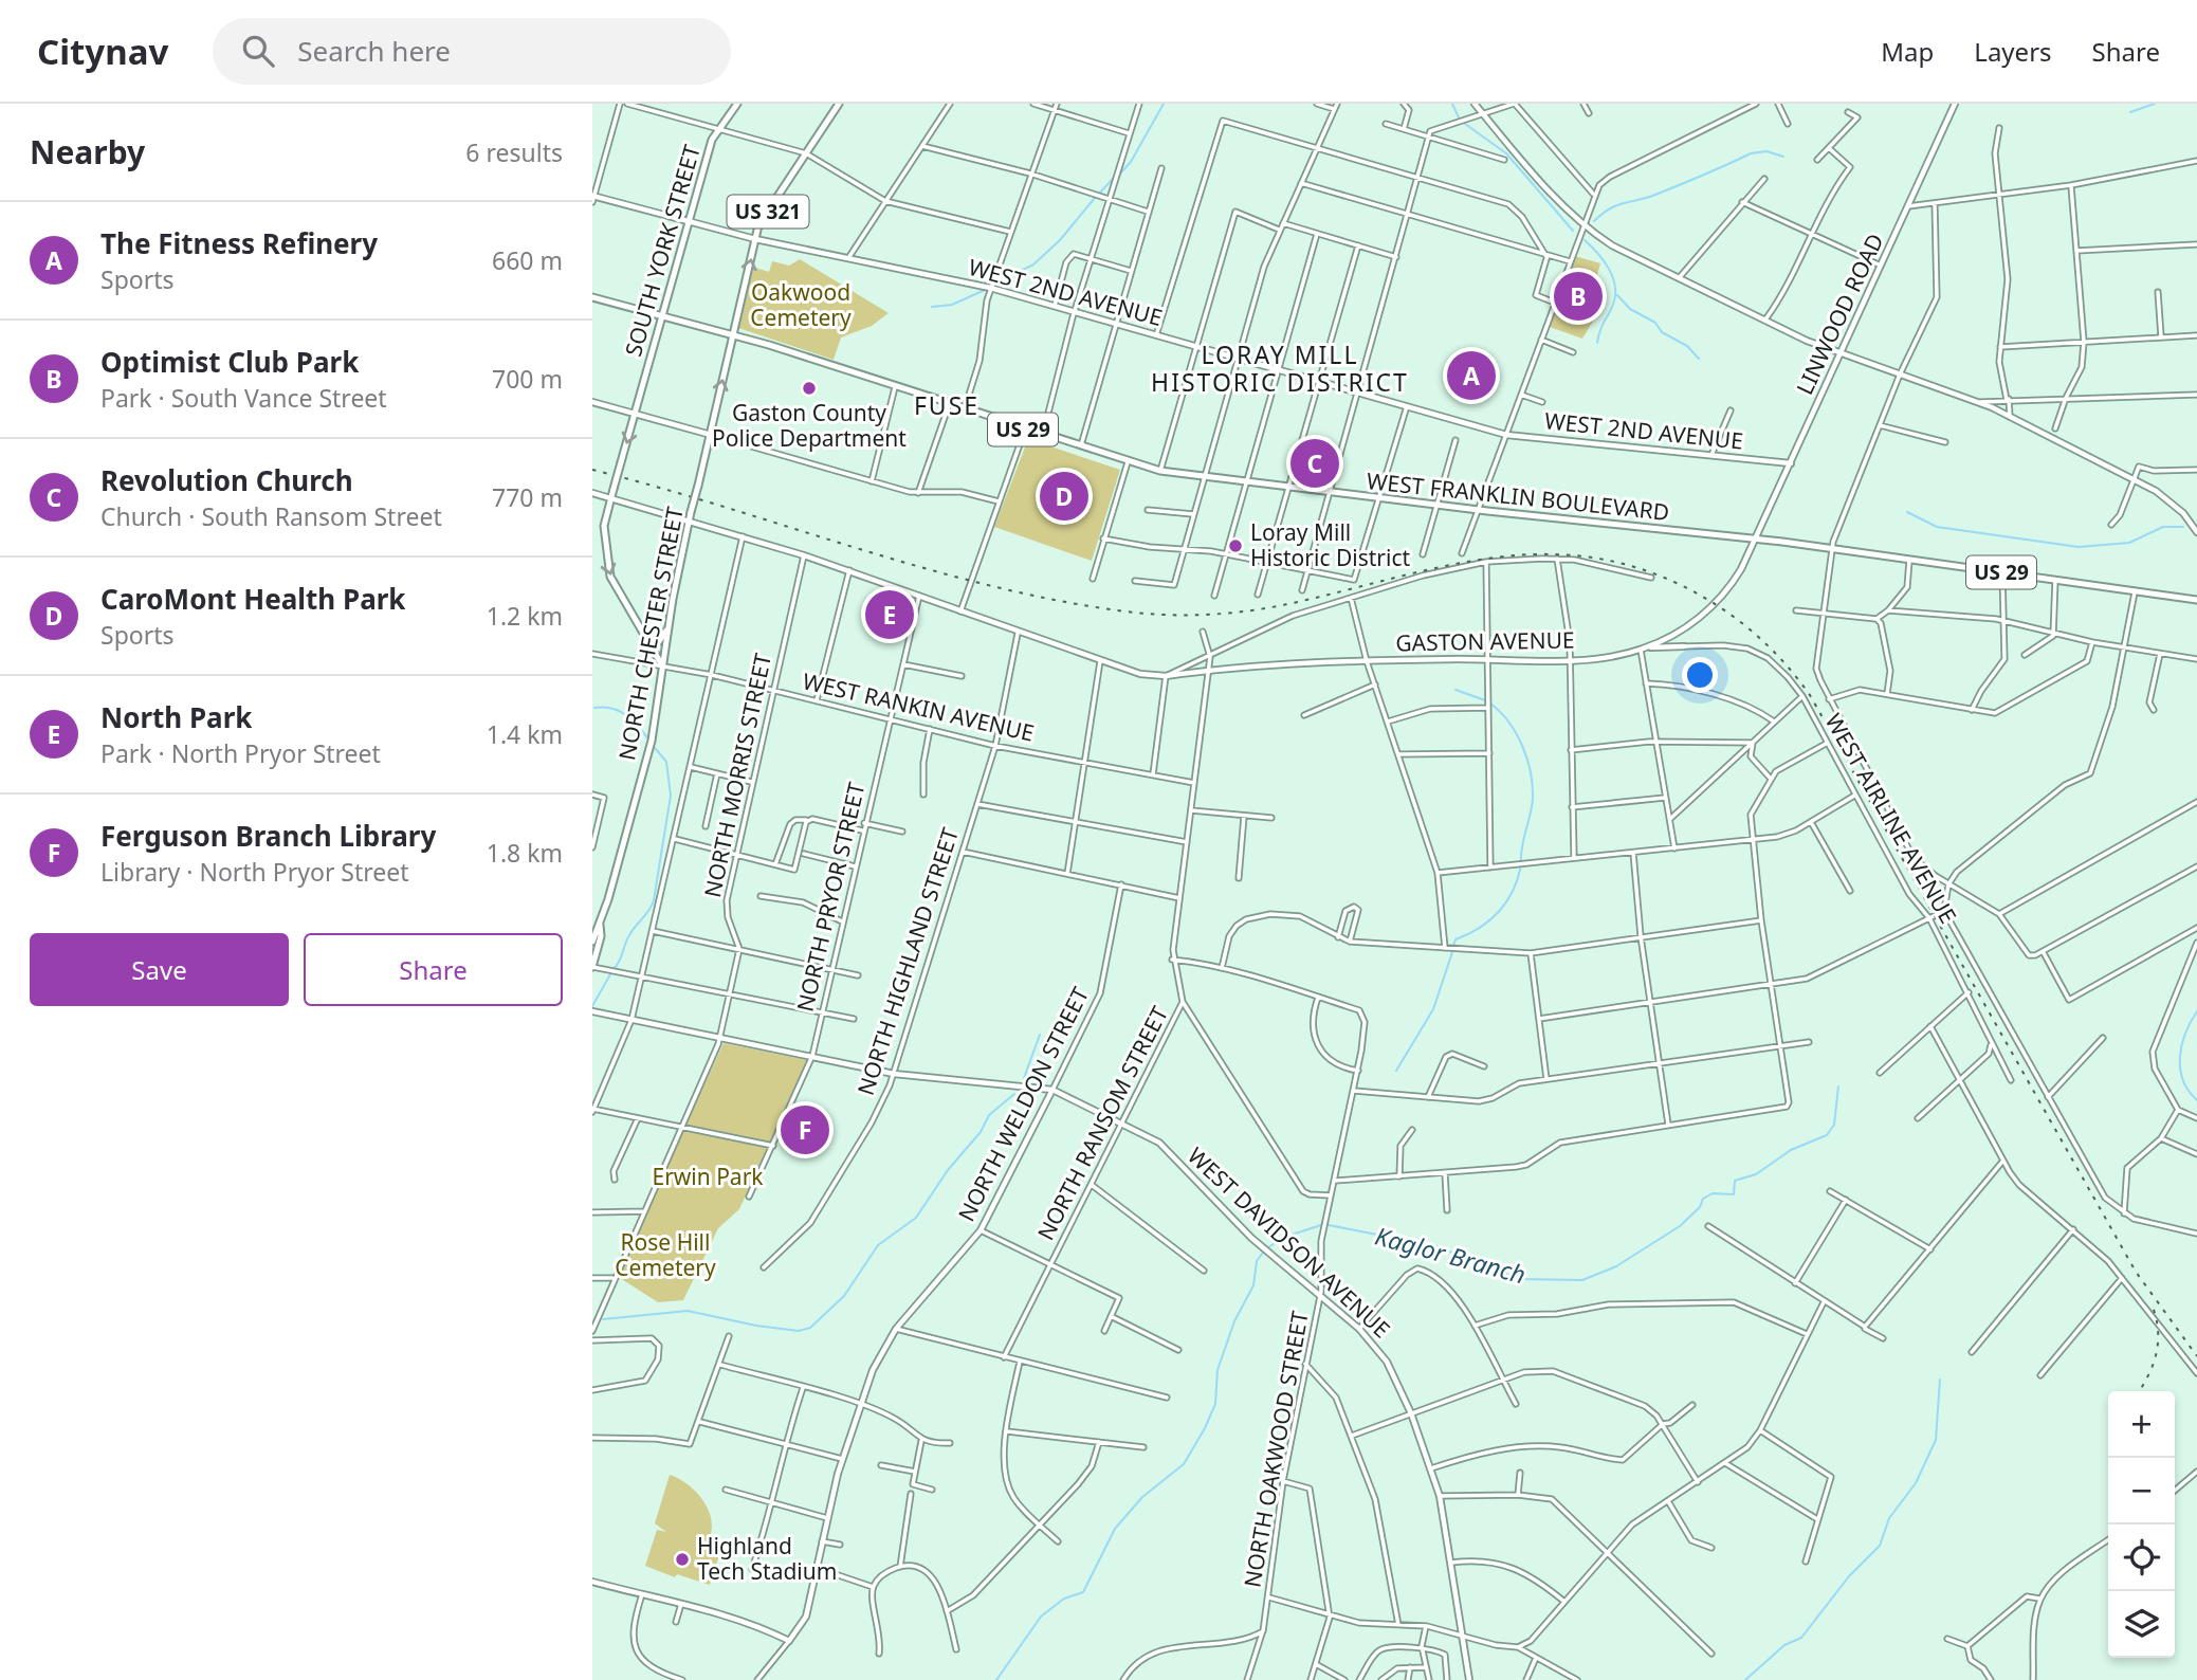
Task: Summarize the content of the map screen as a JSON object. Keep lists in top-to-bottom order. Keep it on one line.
{"streets":{"main road":["US 321","SOUTH YORK STREET","US 29","WEST FRANKLIN BOULEVARD","NORTH CHESTER STREET"],"street":["WEST 2ND AVENUE","LINWOOD ROAD","GASTON AVENUE","WEST RANKIN AVENUE","NORTH MORRIS STREET","WEST AIRLINE AVENUE","NORTH PRYOR STREET","NORTH HIGHLAND STREET","NORTH WELDON STREET","NORTH RANSOM STREET","WEST DAVIDSON AVENUE","NORTH OAKWOOD STREET"]},"crossings":[["US 321","SOUTH YORK STREET"],["US 321","WEST 2ND AVENUE"],["US 321","WEST FRANKLIN BOULEVARD"],["US 321","NORTH CHESTER STREET"],["US 321","WEST RANKIN AVENUE"],["SOUTH YORK STREET","WEST 2ND AVENUE"],["SOUTH YORK STREET","WEST FRANKLIN BOULEVARD"],["WEST 2ND AVENUE","LINWOOD ROAD"],["LINWOOD ROAD","WEST FRANKLIN BOULEVARD"],["LINWOOD ROAD","GASTON AVENUE"],["WEST FRANKLIN BOULEVARD","GASTON AVENUE"],["NORTH CHESTER STREET","WEST RANKIN AVENUE"],["GASTON AVENUE","NORTH RANSOM STREET"],["WEST RANKIN AVENUE","NORTH MORRIS STREET"],["WEST RANKIN AVENUE","NORTH PRYOR STREET"],["WEST RANKIN AVENUE","NORTH HIGHLAND STREET"],["WEST RANKIN AVENUE","NORTH RANSOM STREET"],["NORTH MORRIS STREET","WEST DAVIDSON AVENUE"],["NORTH PRYOR STREET","WEST DAVIDSON AVENUE"],["NORTH HIGHLAND STREET","WEST DAVIDSON AVENUE"],["NORTH WELDON STREET","WEST DAVIDSON AVENUE"],["NORTH RANSOM STREET","WEST DAVIDSON AVENUE"],["WEST DAVIDSON AVENUE","NORTH OAKWOOD STREET"]],"districts":["LORAY MILL HISTORIC DISTRICT","FUSE"],"water":["Kaglor Branch"],"parks":["Oakwood Cemetery","Erwin Park","Rose Hill Cemetery"],"places":["Gaston County Police Department","Loray Mill Historic District","Highland Tech Stadium"],"page":{"header":"Citynav","search":"Search here","nav":["Map","Layers","Share"],"heading":["Nearby","6 results"],"list":[{"mark":"A","name":"The Fitness Refinery","note":"Sports","value":"660 m"},{"mark":"B","name":"Optimist Club Park","note":"Park · South Vance Street","value":"700 m"},{"mark":"C","name":"Revolution Church","note":"Church · South Ransom Street","value":"770 m"},{"mark":"D","name":"CaroMont Health Park","note":"Sports","value":"1.2 km"},{"mark":"E","name":"North Park","note":"Park · North Pryor Street","value":"1.4 km"},{"mark":"F","name":"Ferguson Branch Library","note":"Library · North Pryor Street","value":"1.8 km"}],"pins":["B","A","C","D","E","F"],"buttons":["Save","Share"],"map_buttons":["+","−"]}}
